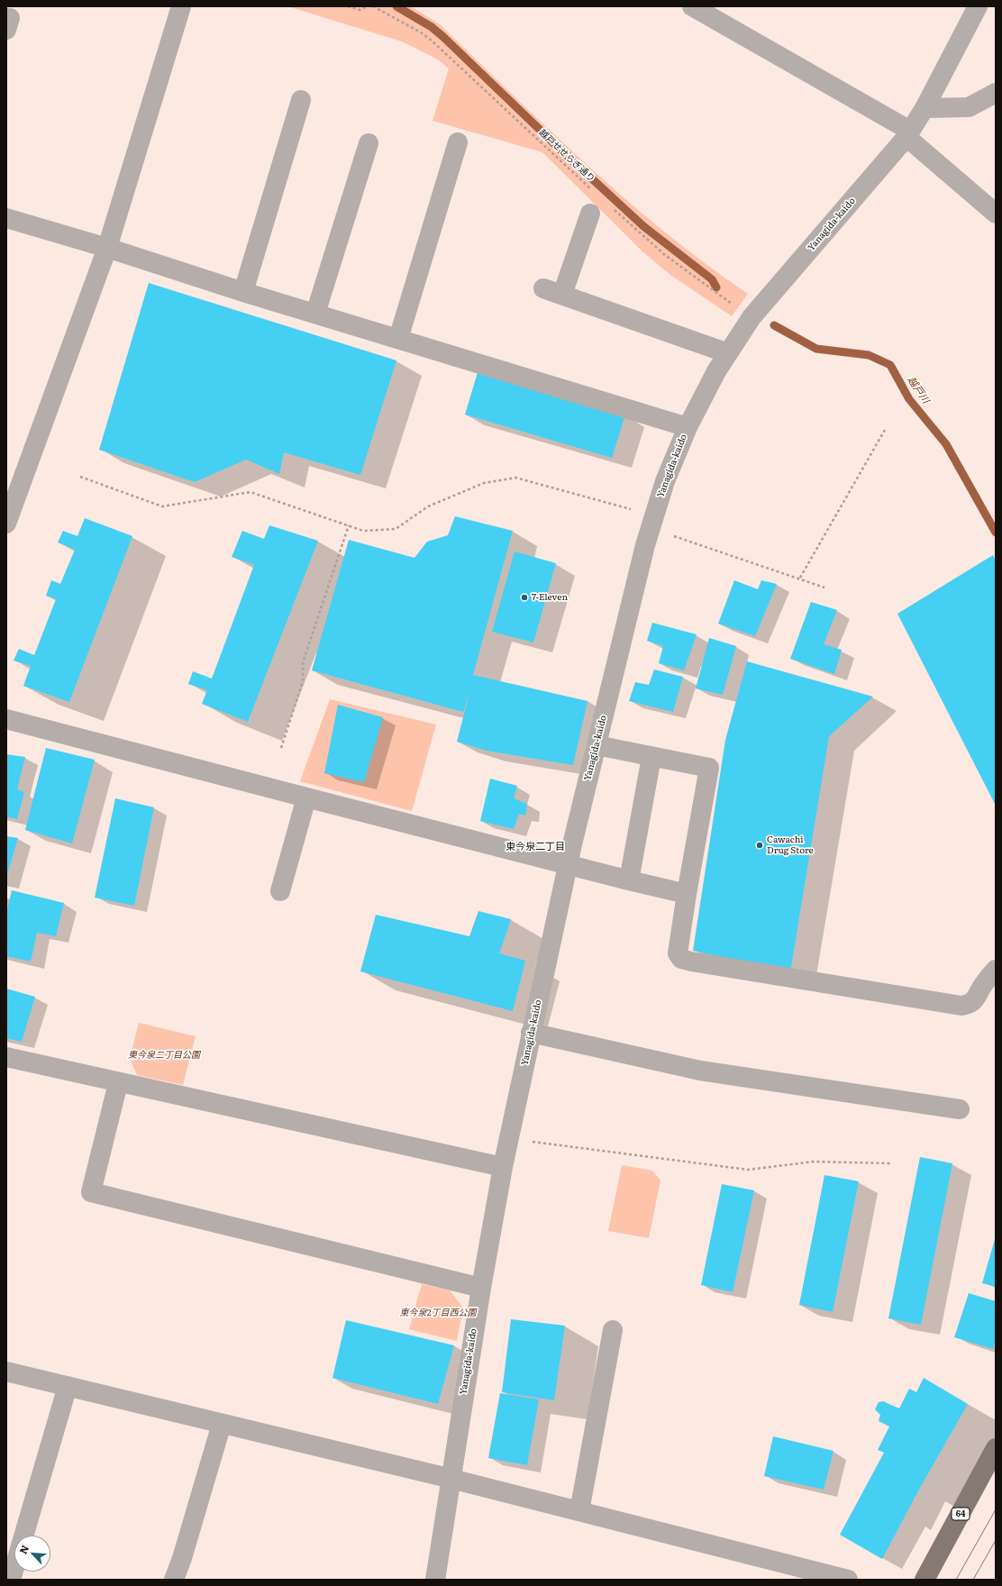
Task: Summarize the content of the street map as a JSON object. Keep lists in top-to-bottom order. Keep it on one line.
{"streets":{"main road":["64"],"street":["Yanagida-kaido"],"path":["越戸せせらぎ通り"]},"districts":["東今泉二丁目"],"water":["越戸川"],"parks":["東今泉二丁目公園","東今泉2丁目西公園"],"places":["7-Eleven","Cawachi Drug Store"],"north":"top left"}
